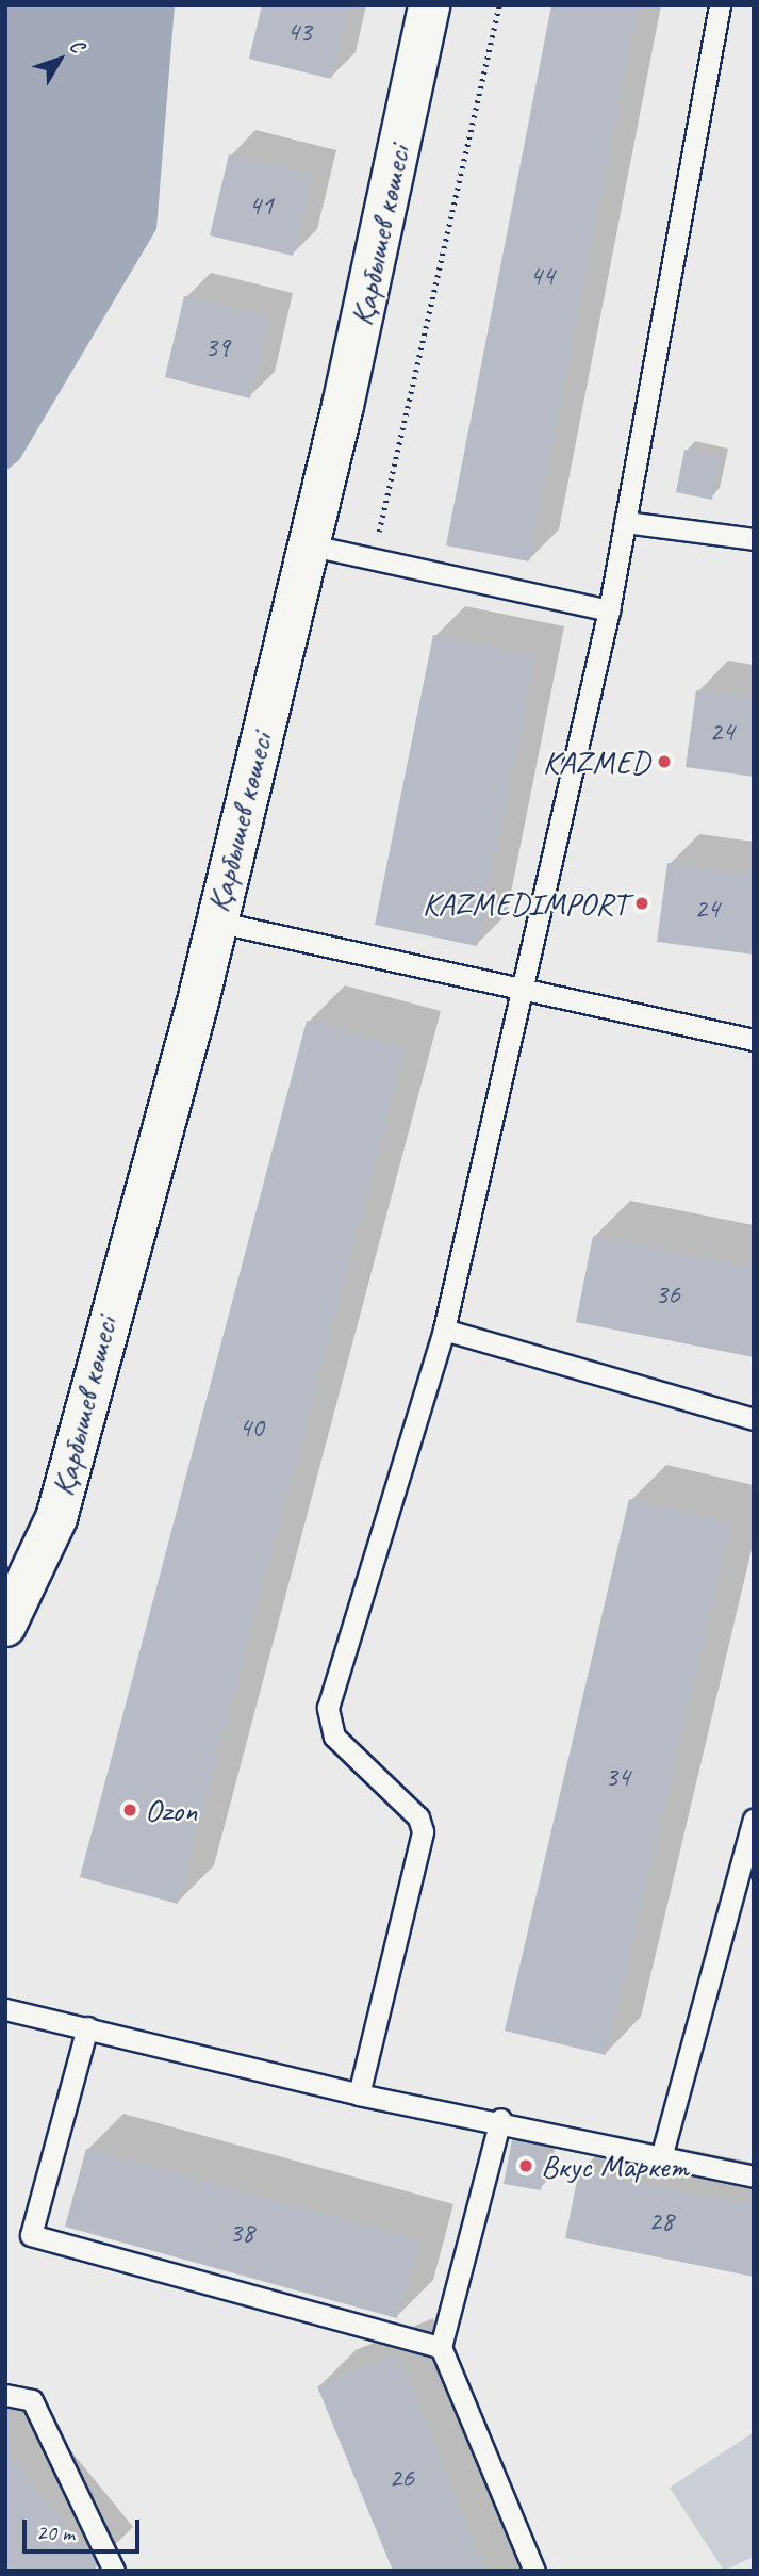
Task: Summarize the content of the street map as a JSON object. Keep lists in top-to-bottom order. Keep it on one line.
{"streets":{"main road":["Қарбышев көшесі"]},"places":["KAZMED","KAZMEDIMPORT","Ozon","Вкус Маркет"],"house_numbers":["43","41","44","39","24","24","36","40","34","28","38","26"],"scale_bar":"20 m","north":"top right"}
